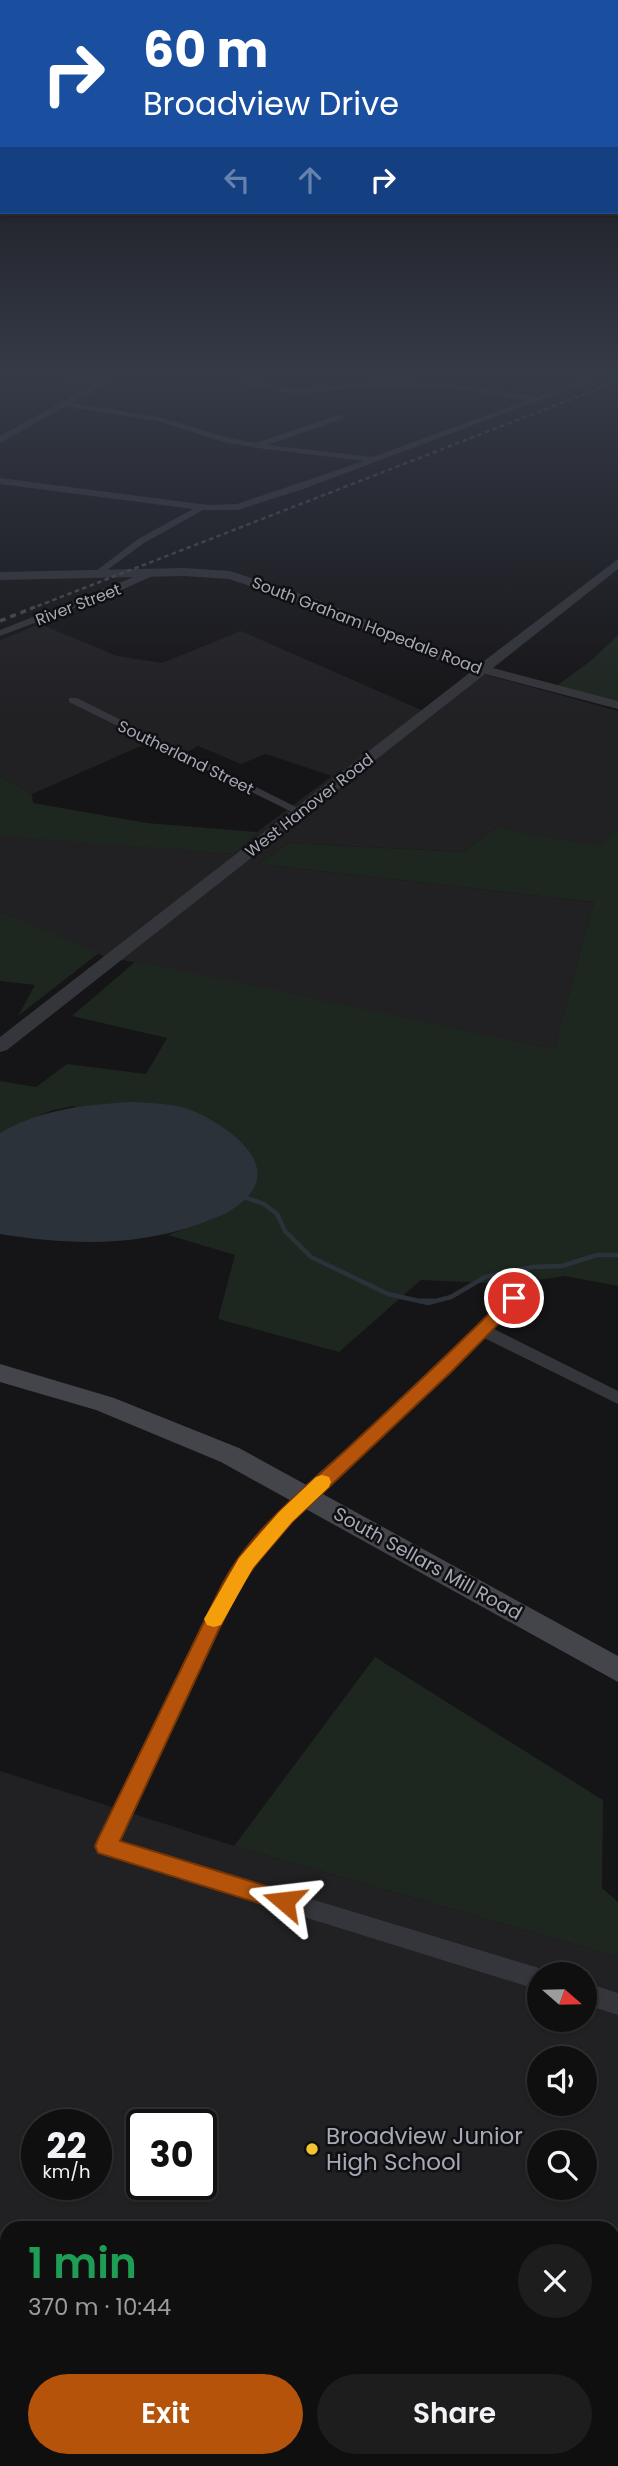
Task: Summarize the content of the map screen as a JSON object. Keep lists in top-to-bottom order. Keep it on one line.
{"streets":{"main road":["South Sellars Mill Road"],"street":["River Street","South Graham Hopedale Road","Southerland Street","West Hanover Road"]},"crossings":[["River Street","South Graham Hopedale Road"],["South Graham Hopedale Road","West Hanover Road"],["Southerland Street","West Hanover Road"]],"places":["Broadview Junior High School"],"north":"right","page":{"turn":["60 m","Broadview Drive"],"speed":"22 km/h","limit":"30","heading":["1 min","370 m · 10:44"],"buttons":["Exit","Share"]}}
